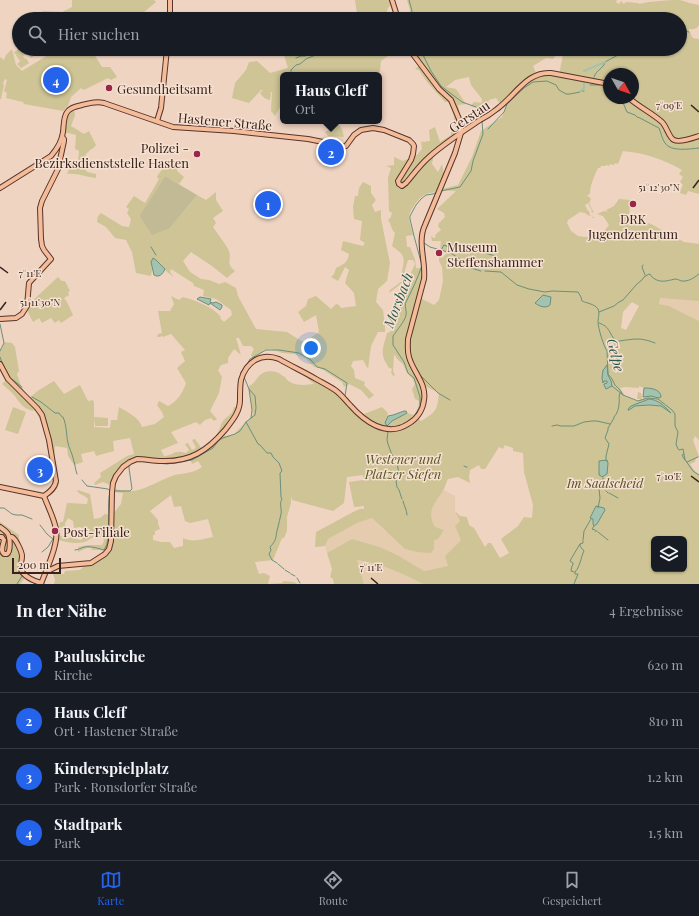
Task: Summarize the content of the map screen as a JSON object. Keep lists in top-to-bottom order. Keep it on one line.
{"streets":{"main road":["Gerstau","Hastener Straße"]},"crossings":[["Gerstau","Hastener Straße"]],"water":["Morsbach","Gelpe"],"parks":["Westener und Platzer Siefen","Im Saalscheid"],"places":["Gesundheitsamt","Polizei - Bezirksdienststelle Hasten","DRK Jugendzentrum","Museum Steffenshammer","Post-Filiale"],"scale_bar":"200 m","north":"bottom right","page":{"search":"Hier suchen","pins":["4","2","1","3"],"popup":["Haus Cleff","Ort"],"scale":"200 m","heading":["In der Nähe","4 Ergebnisse"],"list":[{"mark":"1","name":"Pauluskirche","note":"Kirche","value":"620 m"},{"mark":"2","name":"Haus Cleff","note":"Ort · Hastener Straße","value":"810 m"},{"mark":"3","name":"Kinderspielplatz","note":"Park · Ronsdorfer Straße","value":"1.2 km"},{"mark":"4","name":"Stadtpark","note":"Park","value":"1.5 km"}],"nav":["Karte","Route","Gespeichert"]},"coordinates":["7°09'E","51°12'30\"N","7°11'E","51°11'30\"N","7°10'E"]}
